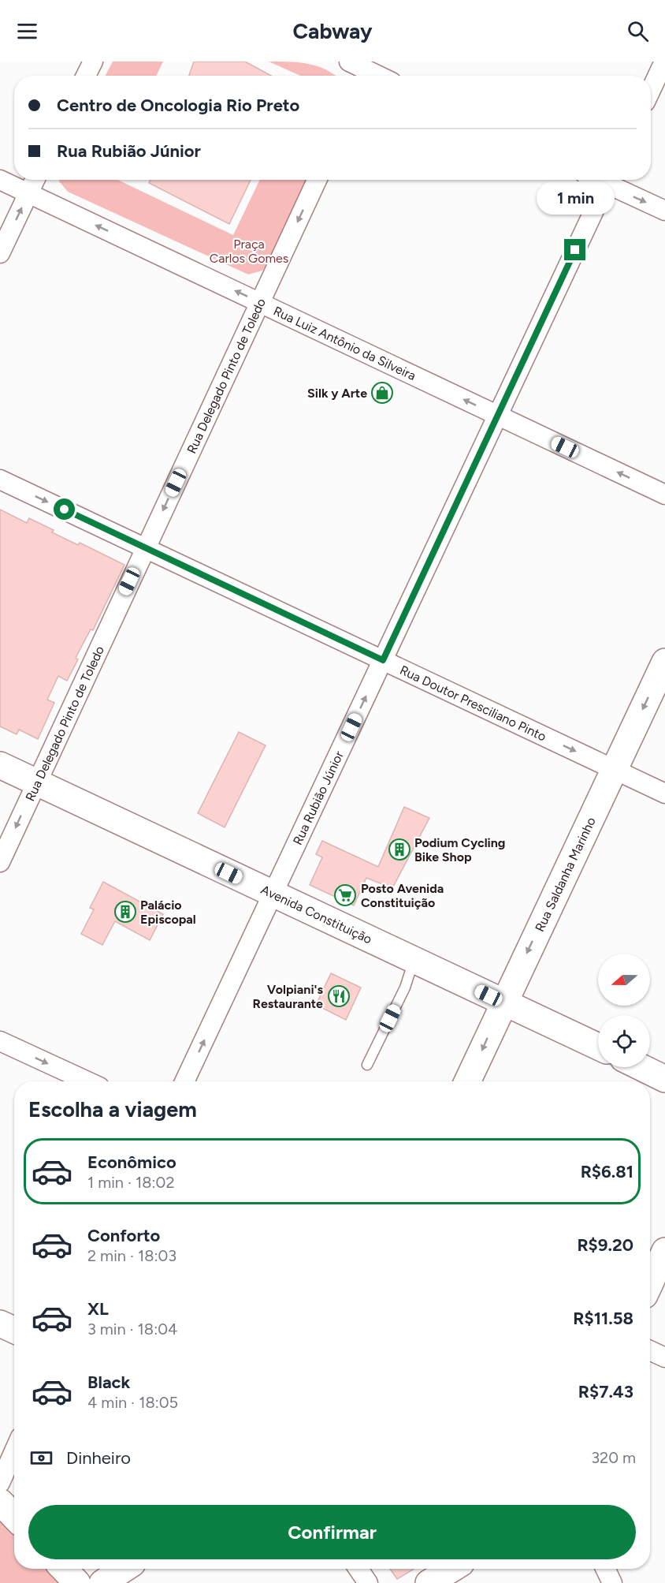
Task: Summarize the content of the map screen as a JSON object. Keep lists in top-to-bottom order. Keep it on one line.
{"streets":{"street":["Rua Luiz Antônio da Silveira","Rua Delegado Pinto de Toledo","Rua Doutor Presciliano Pinto","Rua Rubião Júnior","Rua Saldanha Marinho","Avenida Constituição"]},"crossings":[["Rua Luiz Antônio da Silveira","Rua Delegado Pinto de Toledo"],["Rua Luiz Antônio da Silveira","Rua Rubião Júnior"],["Rua Delegado Pinto de Toledo","Rua Doutor Presciliano Pinto"],["Rua Delegado Pinto de Toledo","Avenida Constituição"],["Rua Doutor Presciliano Pinto","Rua Rubião Júnior"],["Rua Doutor Presciliano Pinto","Rua Saldanha Marinho"],["Rua Rubião Júnior","Avenida Constituição"],["Rua Saldanha Marinho","Avenida Constituição"]],"one_way":["Rua Luiz Antônio da Silveira","Rua Delegado Pinto de Toledo","Rua Doutor Presciliano Pinto","Rua Rubião Júnior","Rua Saldanha Marinho"],"parks":["Praça Carlos Gomes"],"places":{"shop":["Silk y Arte"],"building":["Podium Cycling Bike Shop","Palácio Episcopal"],"supermarket":["Posto Avenida Constituição"],"restaurant":["Volpiani's Restaurante"]},"north":"left","page":{"header":"Cabway","banner":["Centro de Oncologia Rio Preto","Rua Rubião Júnior"],"bubble":"1 min","heading":"Escolha a viagem","list":[{"name":"Econômico","note":"1 min · 18:02","value":"R$6.81"},{"name":"Conforto","note":"2 min · 18:03","value":"R$9.20"},{"name":"XL","note":"3 min · 18:04","value":"R$11.58"},{"name":"Black","note":"4 min · 18:05","value":"R$7.43"}],"pay":["Dinheiro","320 m"],"buttons":"Confirmar"}}
